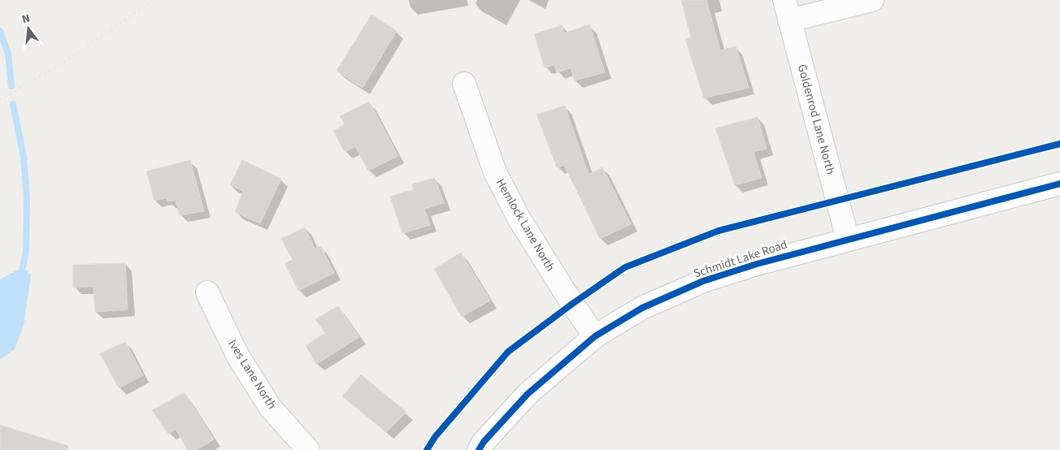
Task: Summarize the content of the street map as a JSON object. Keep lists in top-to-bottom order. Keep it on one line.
{"streets":{"street":["Goldenrod Lane North","Hemlock Lane North","Schmidt Lake Road","Ives Lane North"]},"crossings":[["Goldenrod Lane North","Schmidt Lake Road"],["Hemlock Lane North","Schmidt Lake Road"]],"north":"top"}
